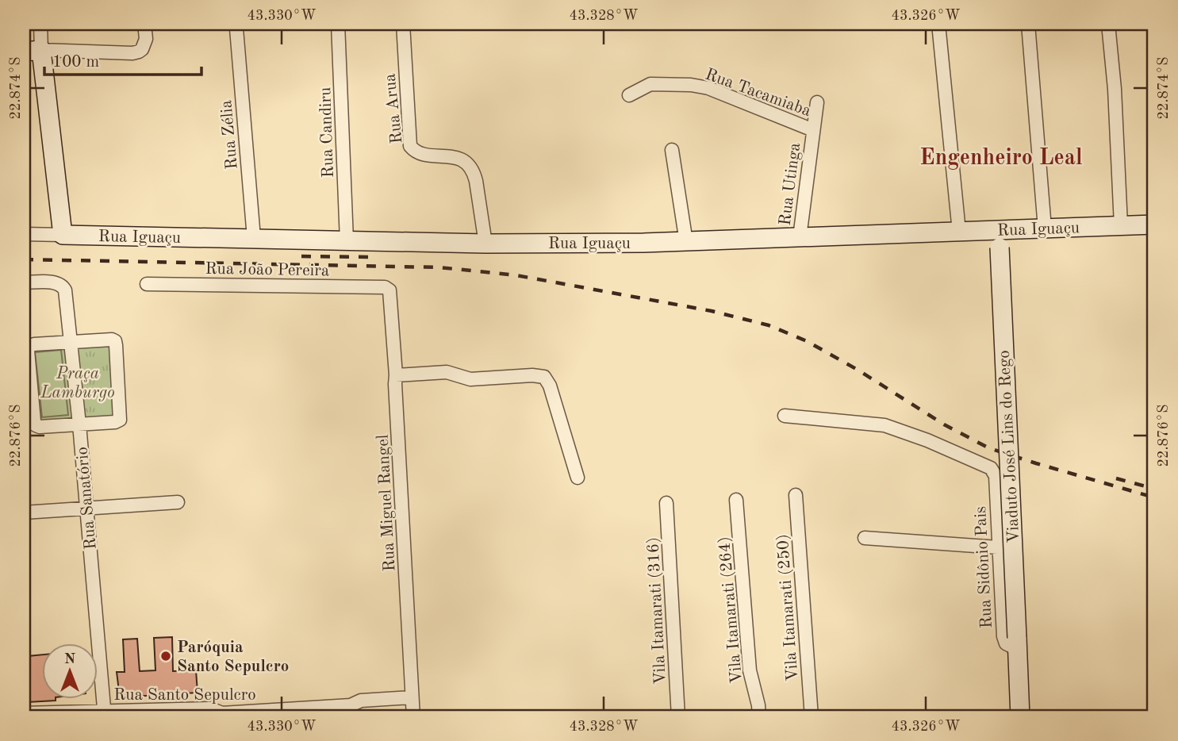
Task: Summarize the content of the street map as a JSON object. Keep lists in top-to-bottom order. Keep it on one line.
{"streets":{"main road":["Rua Iguaçu","Viaduto José Lins do Rego"],"street":["Rua Tacamiaba","Rua Arua","Rua Candiru","Rua Zélia","Rua Utinga","Rua João Pereira","Rua Sanatório","Rua Miguel Rangel","Rua Sidônio Pais","Vila Itamarati (250)","Vila Itamarati (264)","Vila Itamarati (316)","Rua Santo Sepulcro"]},"crossings":[["Rua Tacamiaba","Rua Utinga"],["Rua Arua","Rua Iguaçu"],["Rua Candiru","Rua Iguaçu"],["Rua Zélia","Rua Iguaçu"],["Rua Utinga","Rua Iguaçu"],["Rua Iguaçu","Viaduto José Lins do Rego"],["Rua João Pereira","Rua Miguel Rangel"],["Viaduto José Lins do Rego","Rua Sidônio Pais"],["Rua Sanatório","Rua Santo Sepulcro"],["Rua Miguel Rangel","Rua Santo Sepulcro"]],"districts":["Engenheiro Leal"],"parks":["Praça Lamburgo"],"places":["Paróquia Santo Sepulcro"],"scale_bar":"100 m","north":"top","coordinates":["43.330°W","43.328°W","43.326°W","22.874°S","22.876°S"]}
